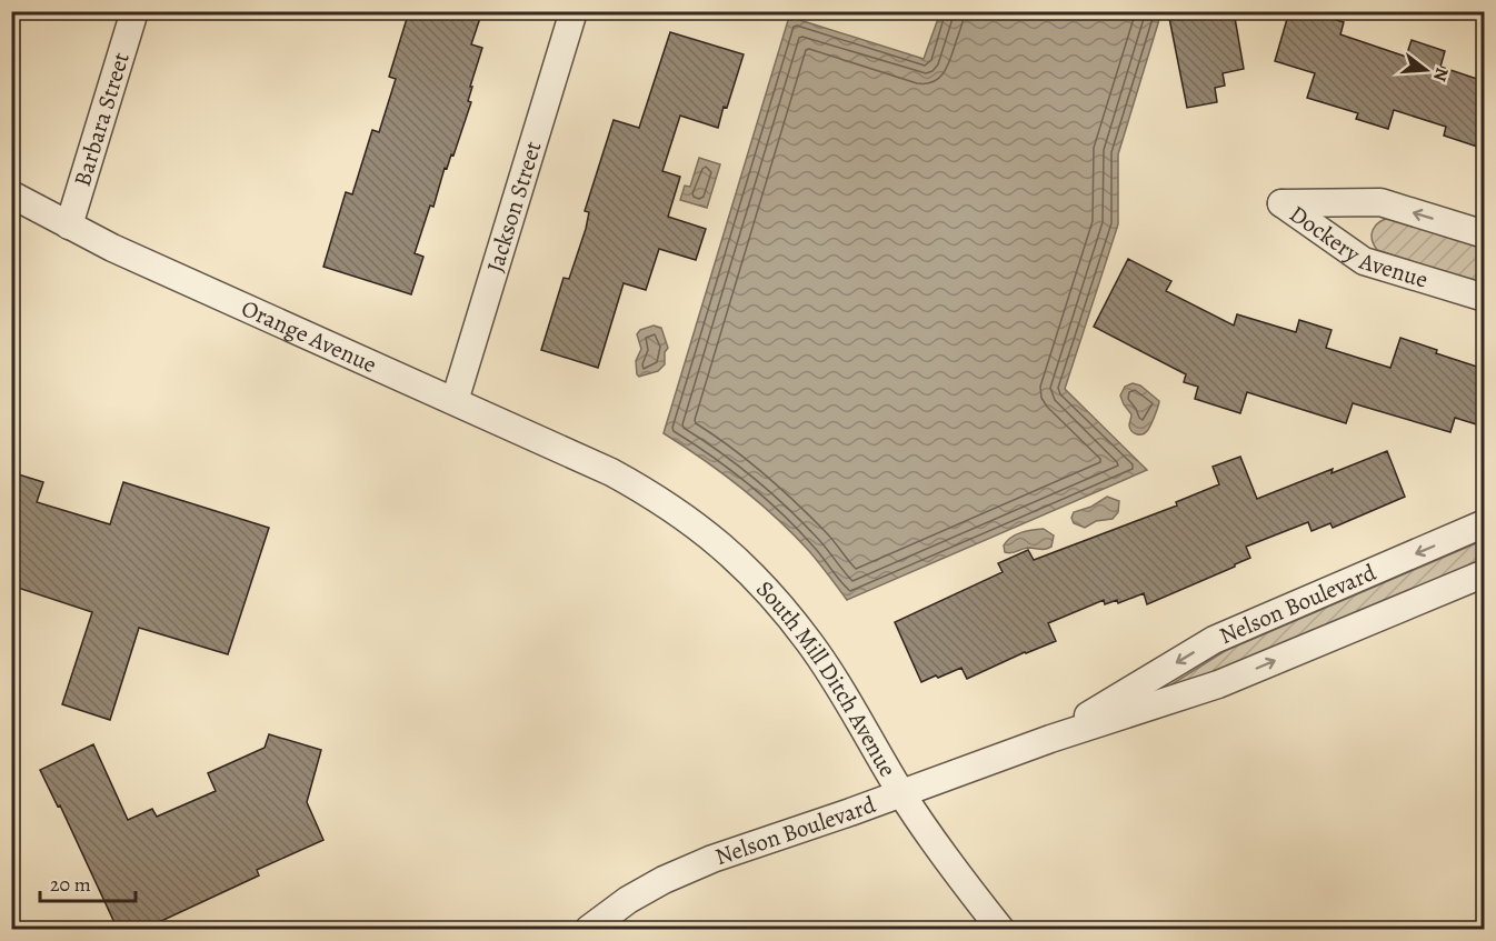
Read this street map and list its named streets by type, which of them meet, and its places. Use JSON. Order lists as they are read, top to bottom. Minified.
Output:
{"streets":{"street":["Barbara Street","Jackson Street","Dockery Avenue","Orange Avenue","Nelson Boulevard","South Mill Ditch Avenue"]},"crossings":[["Barbara Street","Orange Avenue"],["Jackson Street","Orange Avenue"],["Orange Avenue","South Mill Ditch Avenue"],["Nelson Boulevard","South Mill Ditch Avenue"]],"scale_bar":"20 m","north":"right"}
